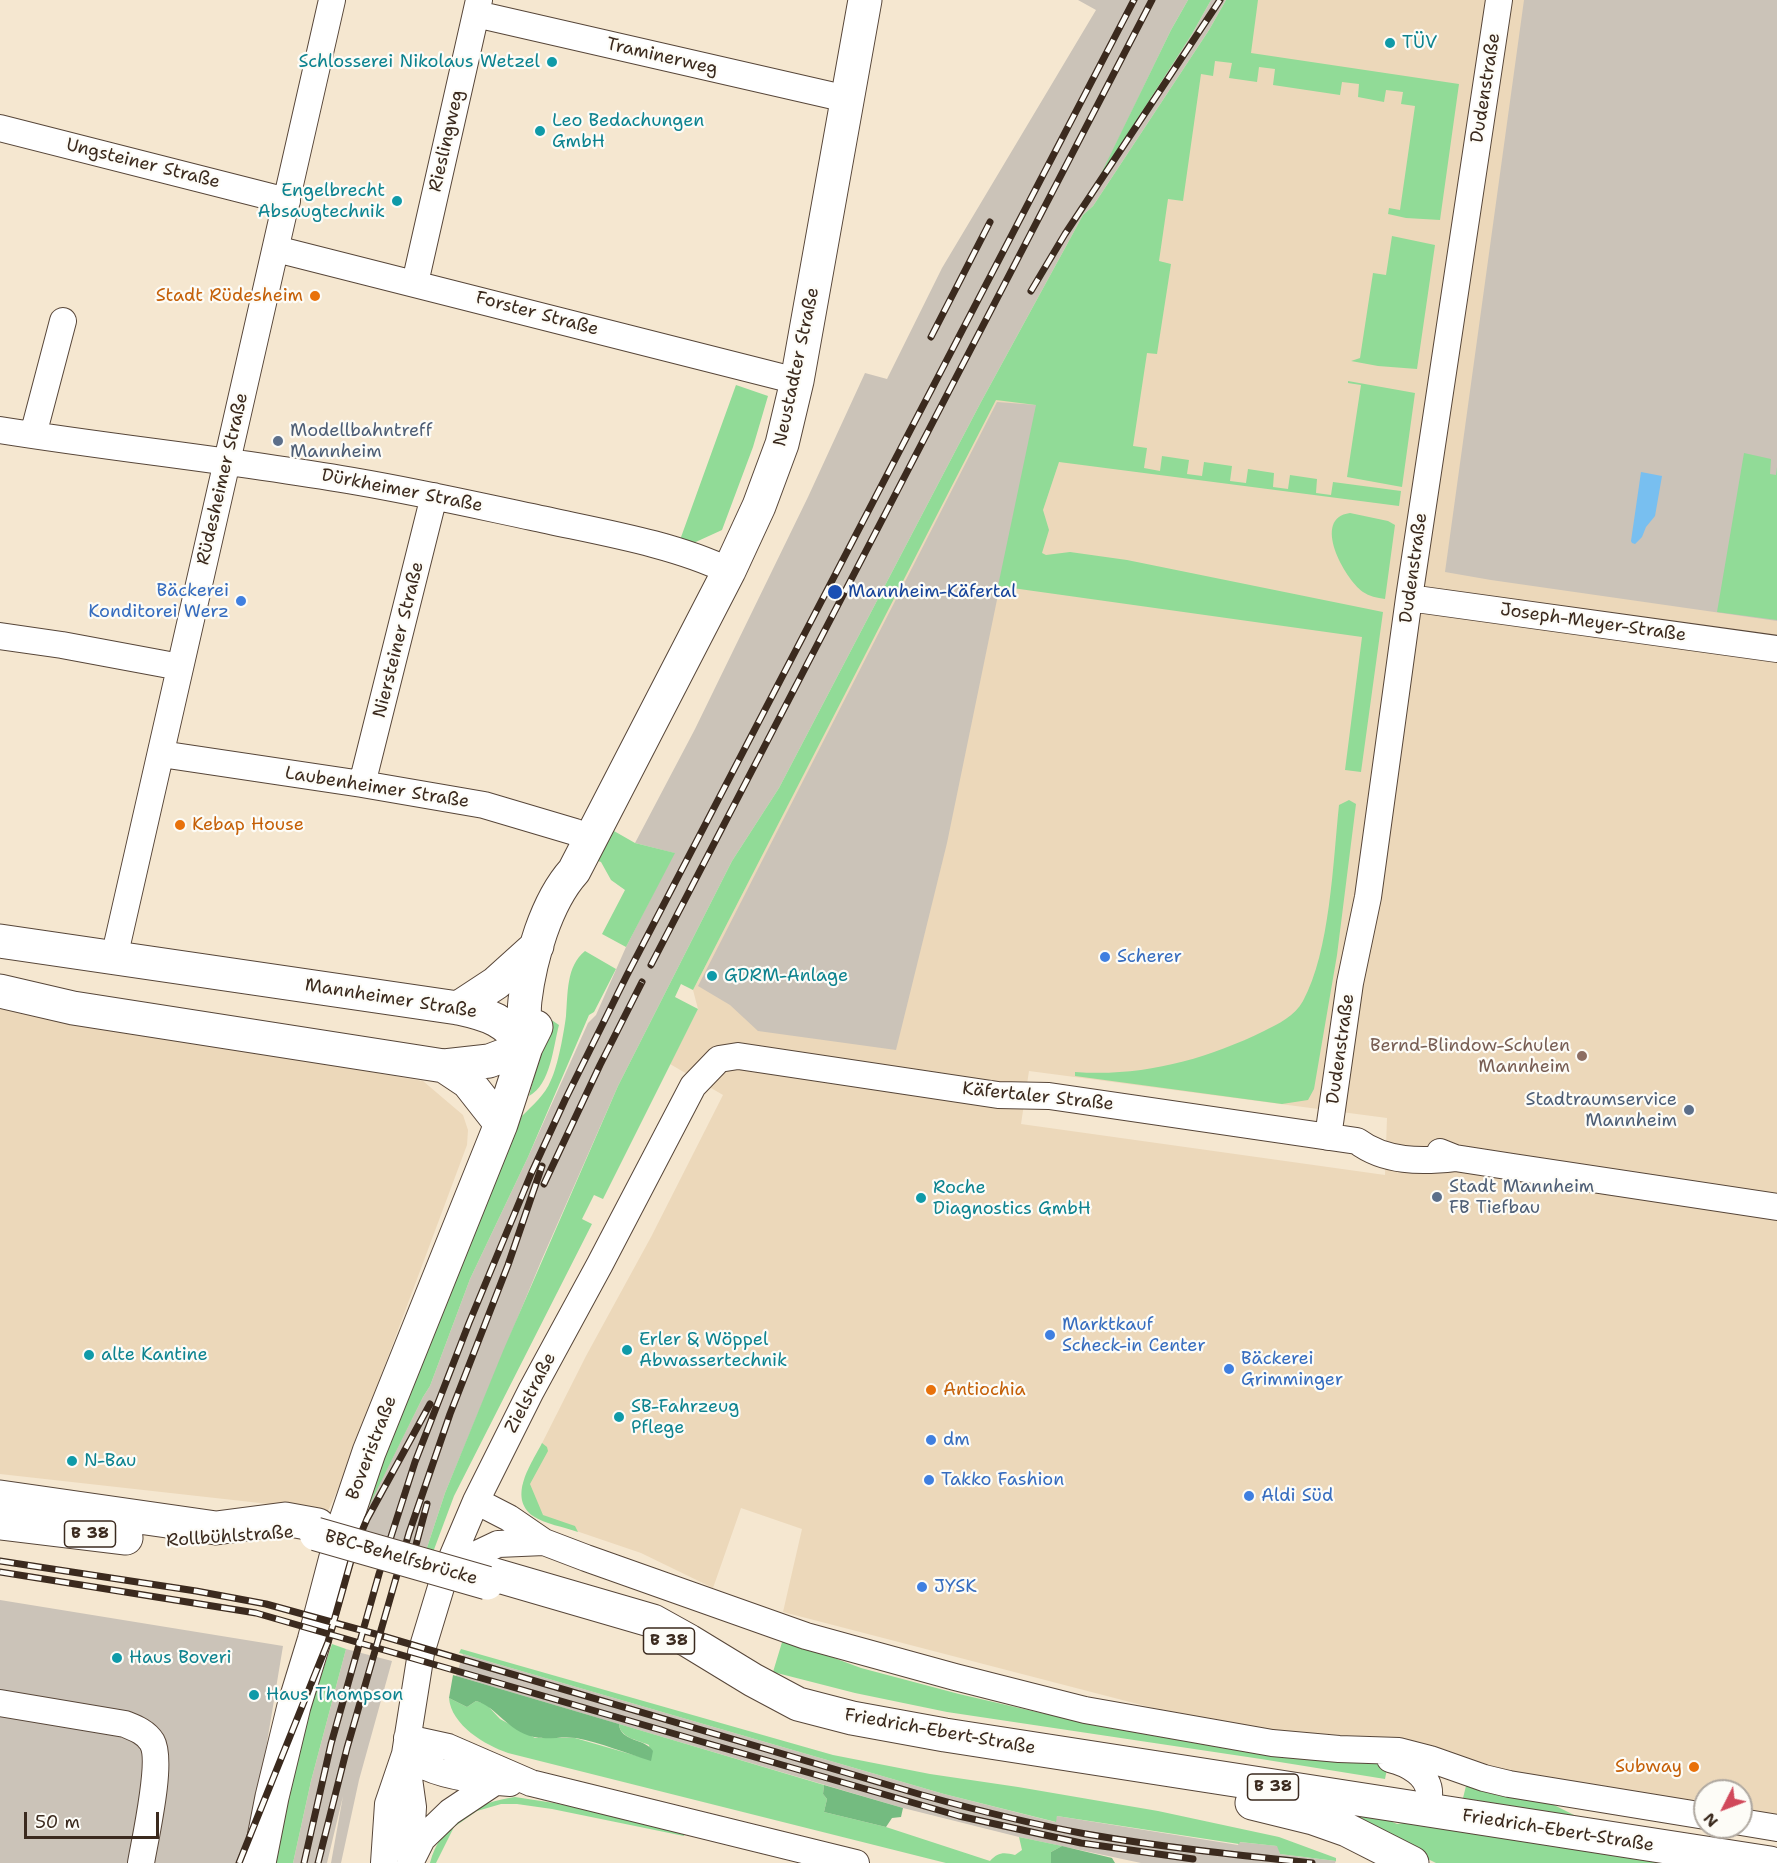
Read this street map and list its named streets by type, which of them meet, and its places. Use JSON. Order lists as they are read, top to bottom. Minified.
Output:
{"streets":{"main road":["Neustadter Straße","Mannheimer Straße","Boveristraße","B 38","Rollbühlstraße","BBC-Behelfsbrücke","Friedrich-Ebert-Straße"],"street":["Traminerweg","Dudenstraße","Rieslingweg","Ungsteiner Straße","Forster Straße","Rüdesheimer Straße","Dürkheimer Straße","Joseph-Meyer-Straße","Niersteiner Straße","Laubenheimer Straße","Käfertaler Straße","Zielstraße"]},"crossings":[["Traminerweg","Rieslingweg"],["Traminerweg","Neustadter Straße"],["Dudenstraße","Joseph-Meyer-Straße"],["Dudenstraße","Käfertaler Straße"],["Rieslingweg","Forster Straße"],["Ungsteiner Straße","Rüdesheimer Straße"],["Forster Straße","Neustadter Straße"],["Forster Straße","Rüdesheimer Straße"],["Neustadter Straße","Dürkheimer Straße"],["Neustadter Straße","Laubenheimer Straße"],["Neustadter Straße","Mannheimer Straße"],["Neustadter Straße","Boveristraße"],["Rüdesheimer Straße","Dürkheimer Straße"],["Rüdesheimer Straße","Laubenheimer Straße"],["Rüdesheimer Straße","Mannheimer Straße"],["Dürkheimer Straße","Niersteiner Straße"],["Niersteiner Straße","Laubenheimer Straße"],["Mannheimer Straße","Boveristraße"],["Käfertaler Straße","Zielstraße"],["Zielstraße","Friedrich-Ebert-Straße"],["Rollbühlstraße","BBC-Behelfsbrücke"],["BBC-Behelfsbrücke","Friedrich-Ebert-Straße"]],"places":["TÜV","Schlosserei Nikolaus Wetzel","Leo Bedachungen GmbH","Engelbrecht Absaugtechnik","Stadt Rüdesheim","Modellbahntreff Mannheim","Mannheim-Käfertal","Bäckerei Konditorei Werz","Kebap House","Scherer","GDRM-Anlage","Bernd-Blindow-Schulen Mannheim","Stadtraumservice Mannheim","Stadt Mannheim FB Tiefbau","Roche Diagnostics GmbH","Marktkauf Scheck-in Center","Erler & Wöppel Abwassertechnik","alte Kantine","Bäckerei Grimminger","Antiochia","SB-Fahrzeug Pflege","dm","N-Bau","Takko Fashion","Aldi Süd","JYSK","Haus Boveri","Haus Thompson","Subway"],"scale_bar":"50 m","north":"bottom left"}
